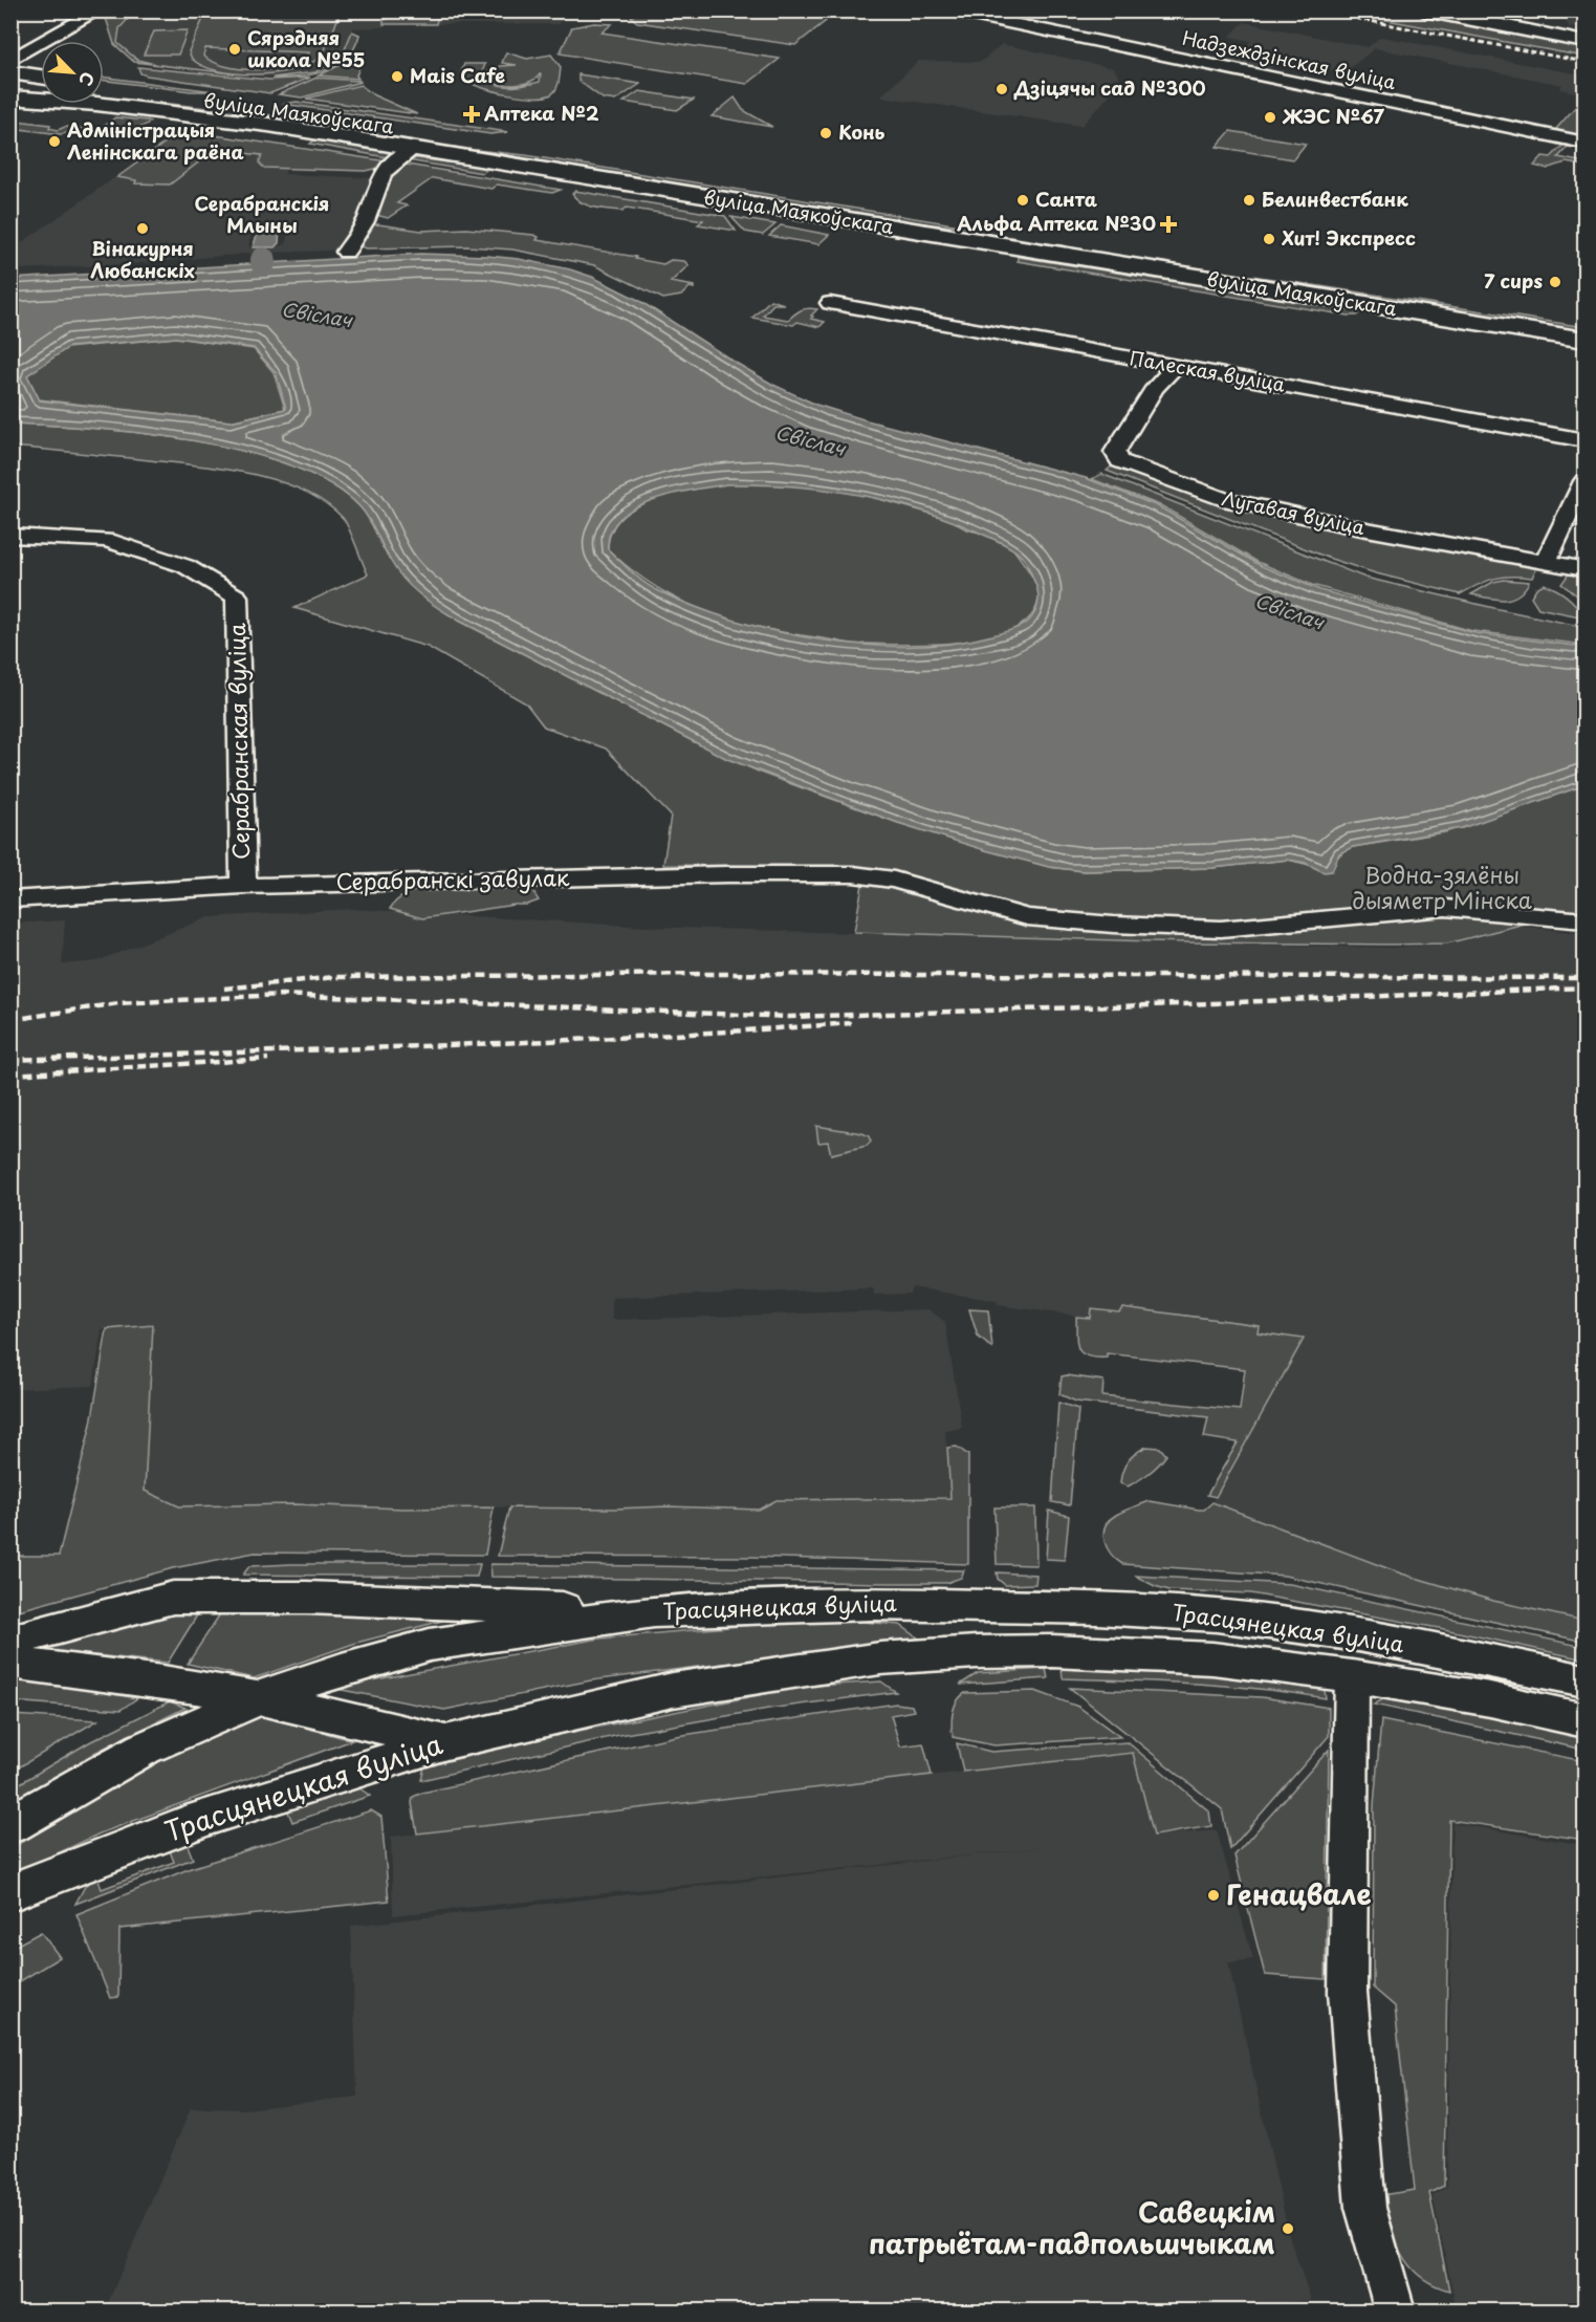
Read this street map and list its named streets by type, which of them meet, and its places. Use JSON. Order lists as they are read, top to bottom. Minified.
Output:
{"streets":{"main road":["вуліца Маякоўскага","Трасцянецкая вуліца"],"street":["Надзеждзінская вуліца","Палеская вуліца","Лугавая вуліца","Серабранская вуліца","Серабранскі завулак"]},"crossings":[["Палеская вуліца","Лугавая вуліца"],["Серабранская вуліца","Серабранскі завулак"]],"districts":["Серабранскія Млыны"],"water":["Свіслач"],"parks":["Водна-зялёны дыяметр Мінска"],"places":{"other":["Сярэдняя школа №55","Mais Cafe","Дзіцячы сад №300","ЖЭС №67","Конь","Адміністрацыя Ленінскага раёна","Санта","Белинвестбанк","Вінакурня Любанскіх","Хит! Экспресс","7 cups","Генацвале","Савецкім патрыётам-падпольшчыкам"],"health":["Аптека №2","Альфа Аптека №30"]},"north":"bottom right"}
